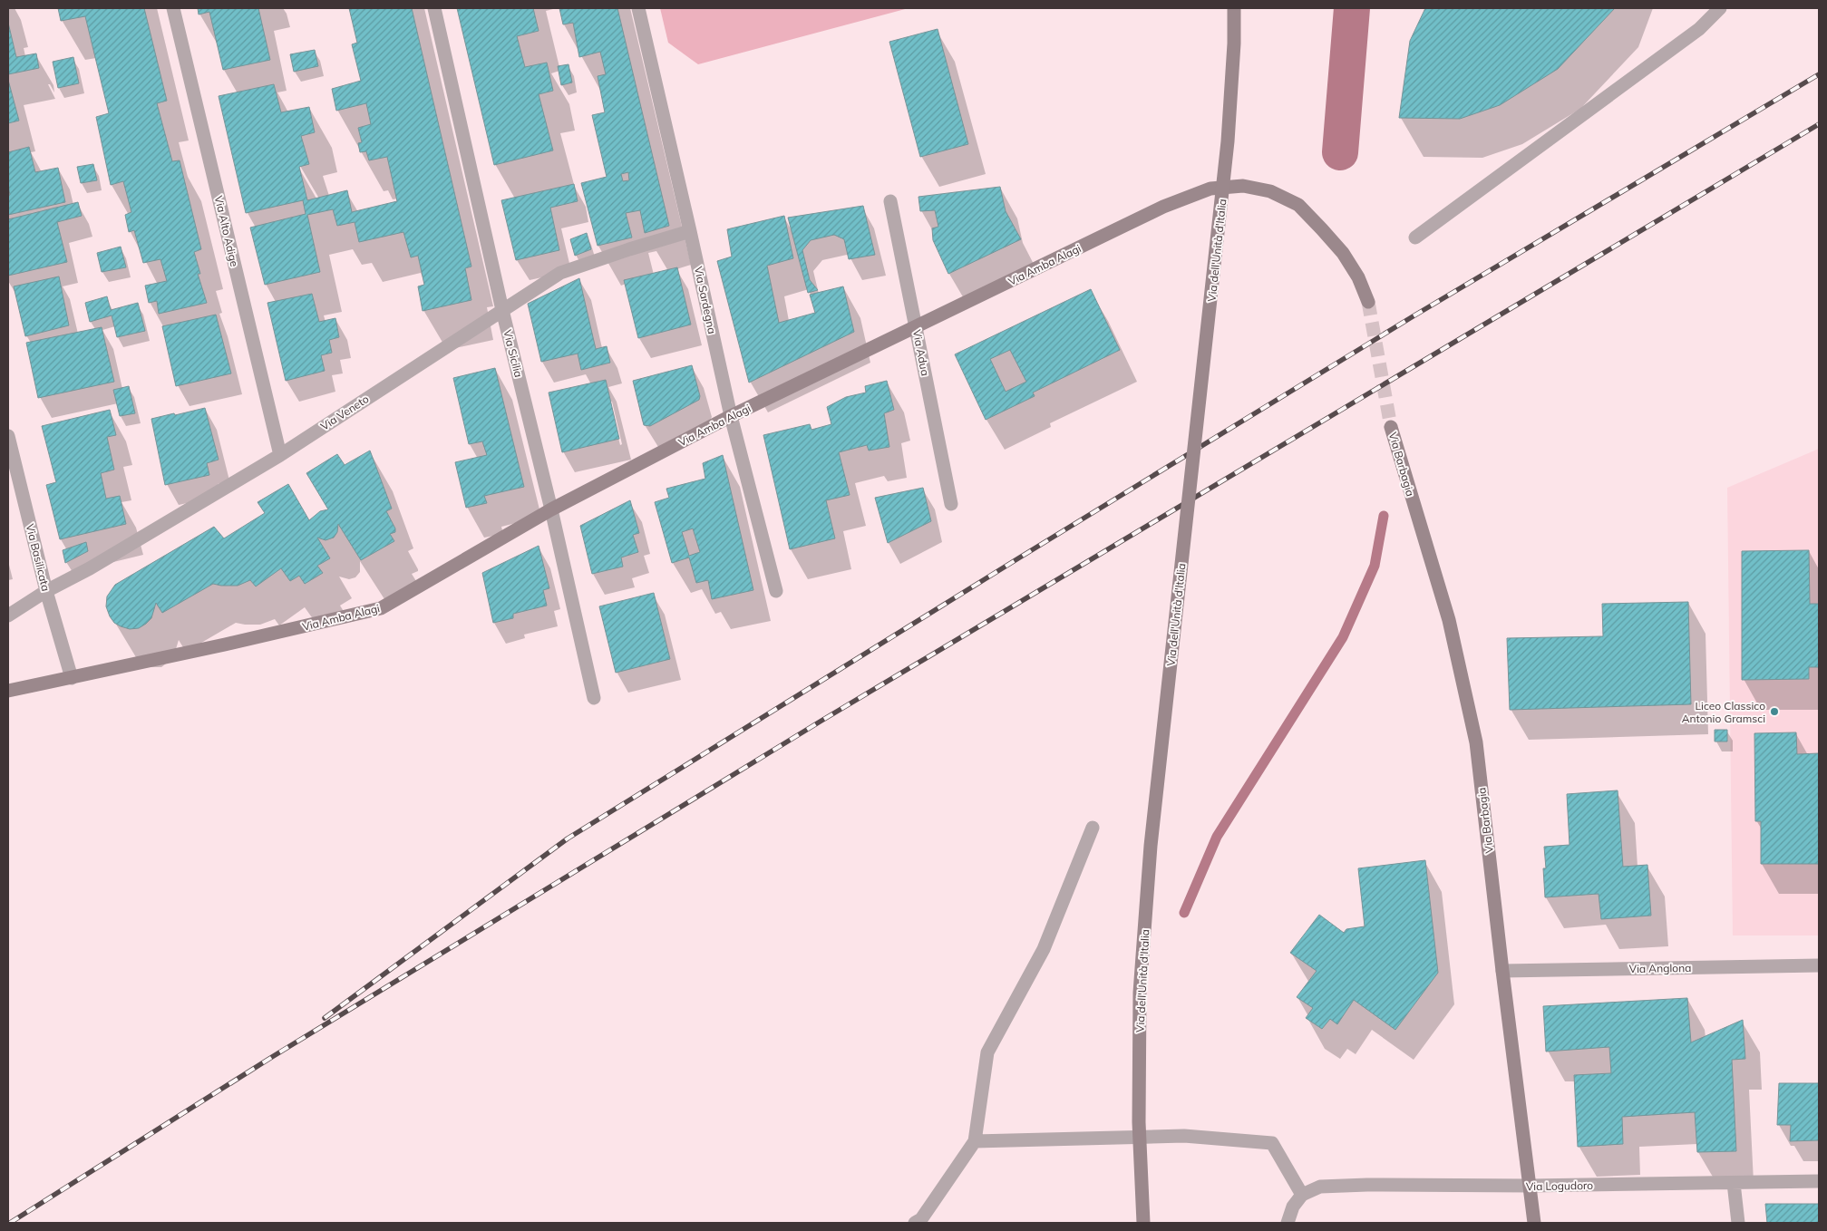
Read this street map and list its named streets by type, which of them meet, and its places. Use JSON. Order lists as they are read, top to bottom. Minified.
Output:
{"streets":{"street":["Via Alto Adige","Via dell'Unità d'Italia","Via Amba Alagi","Via Sardegna","Via Adua","Via Sicilia","Via Veneto","Via Barbagia","Via Basilicata","Via Anglona","Via Logudoro"]},"crossings":[["Via Alto Adige","Via Veneto"],["Via Amba Alagi","Via Sardegna"],["Via Amba Alagi","Via Adua"],["Via Amba Alagi","Via Sicilia"],["Via Amba Alagi","Via Basilicata"],["Via Sardegna","Via Veneto"],["Via Sicilia","Via Veneto"],["Via Veneto","Via Basilicata"],["Via Barbagia","Via Anglona"],["Via Barbagia","Via Logudoro"]],"places":["Liceo Classico Antonio Gramsci"]}
